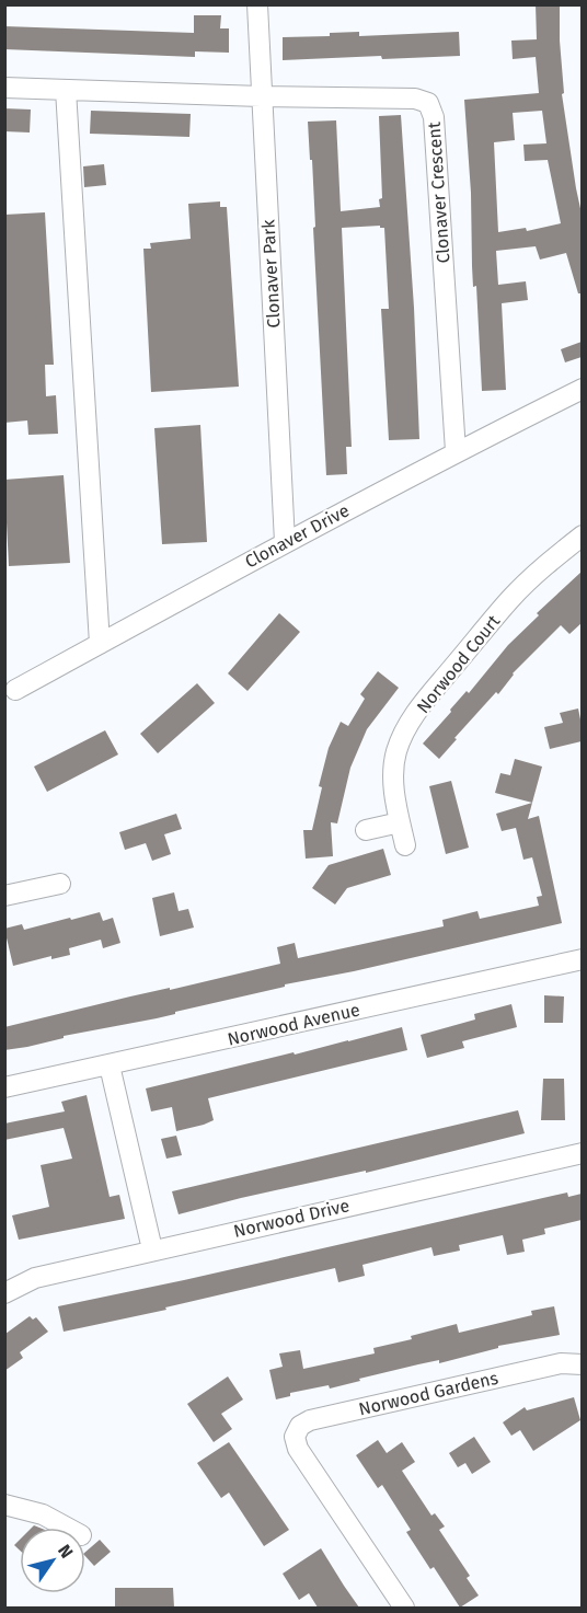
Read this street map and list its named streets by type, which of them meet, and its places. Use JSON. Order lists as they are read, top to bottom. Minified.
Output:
{"streets":{"street":["Clonaver Crescent","Clonaver Park","Clonaver Drive","Norwood Court","Norwood Avenue","Norwood Drive","Norwood Gardens"]},"crossings":[["Clonaver Crescent","Clonaver Park"],["Clonaver Crescent","Clonaver Drive"],["Clonaver Park","Clonaver Drive"]],"north":"top right"}
